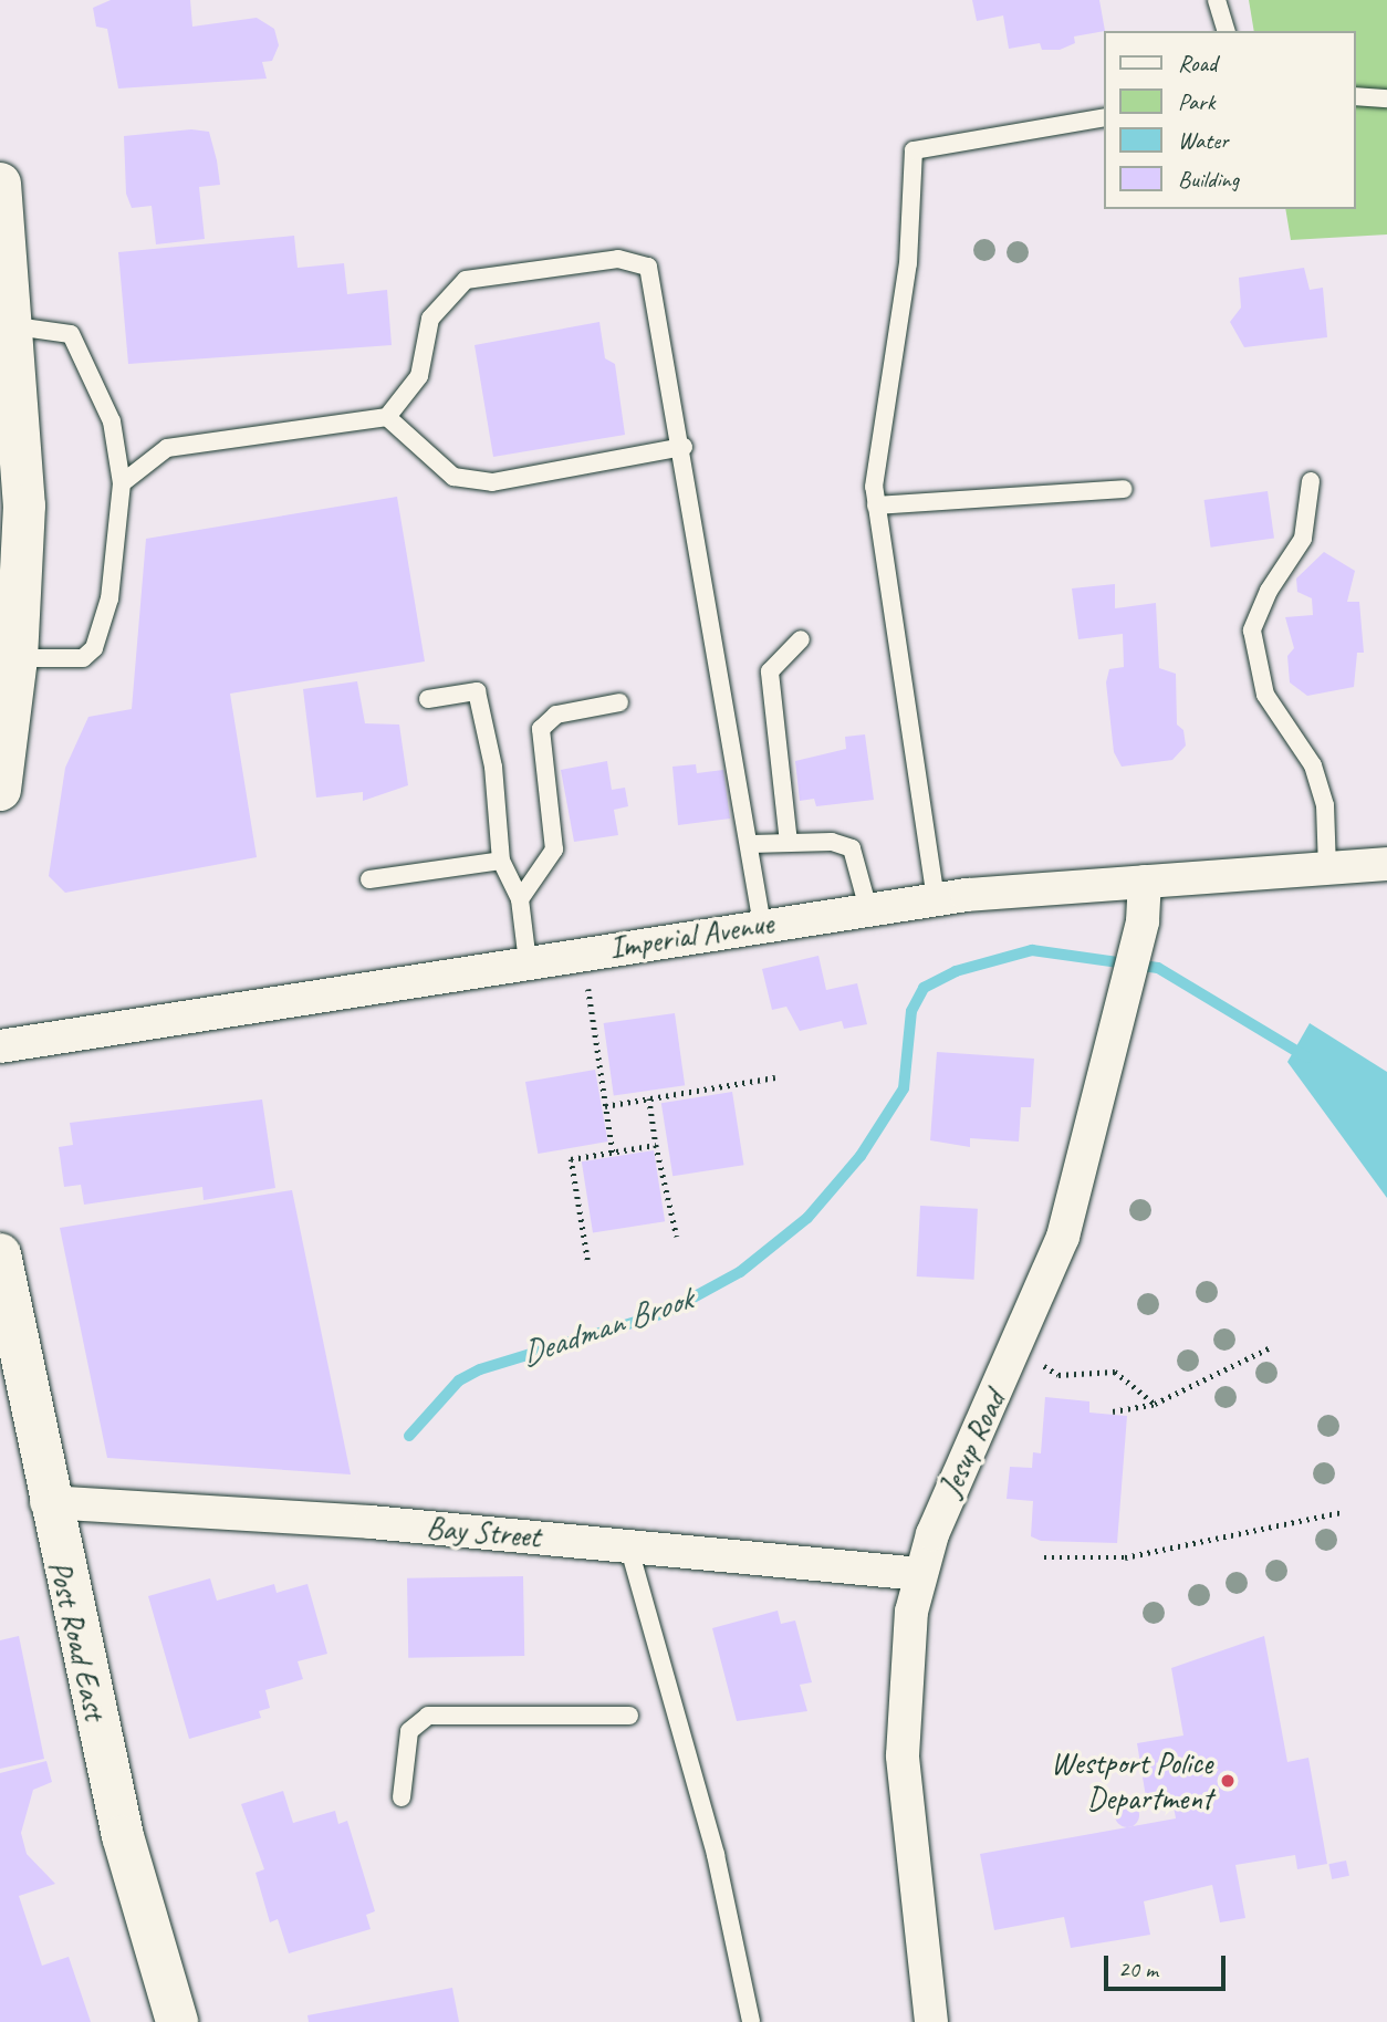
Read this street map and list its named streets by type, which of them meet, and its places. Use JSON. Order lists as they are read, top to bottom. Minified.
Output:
{"streets":{"main road":["Post Road East"],"street":["Imperial Avenue","Jesup Road","Bay Street"]},"crossings":[["Imperial Avenue","Jesup Road"],["Jesup Road","Bay Street"],["Bay Street","Post Road East"]],"water":["Deadman Brook"],"places":["Westport Police Department"],"legend":["Road","Park","Water","Building"],"scale_bar":"20 m"}
